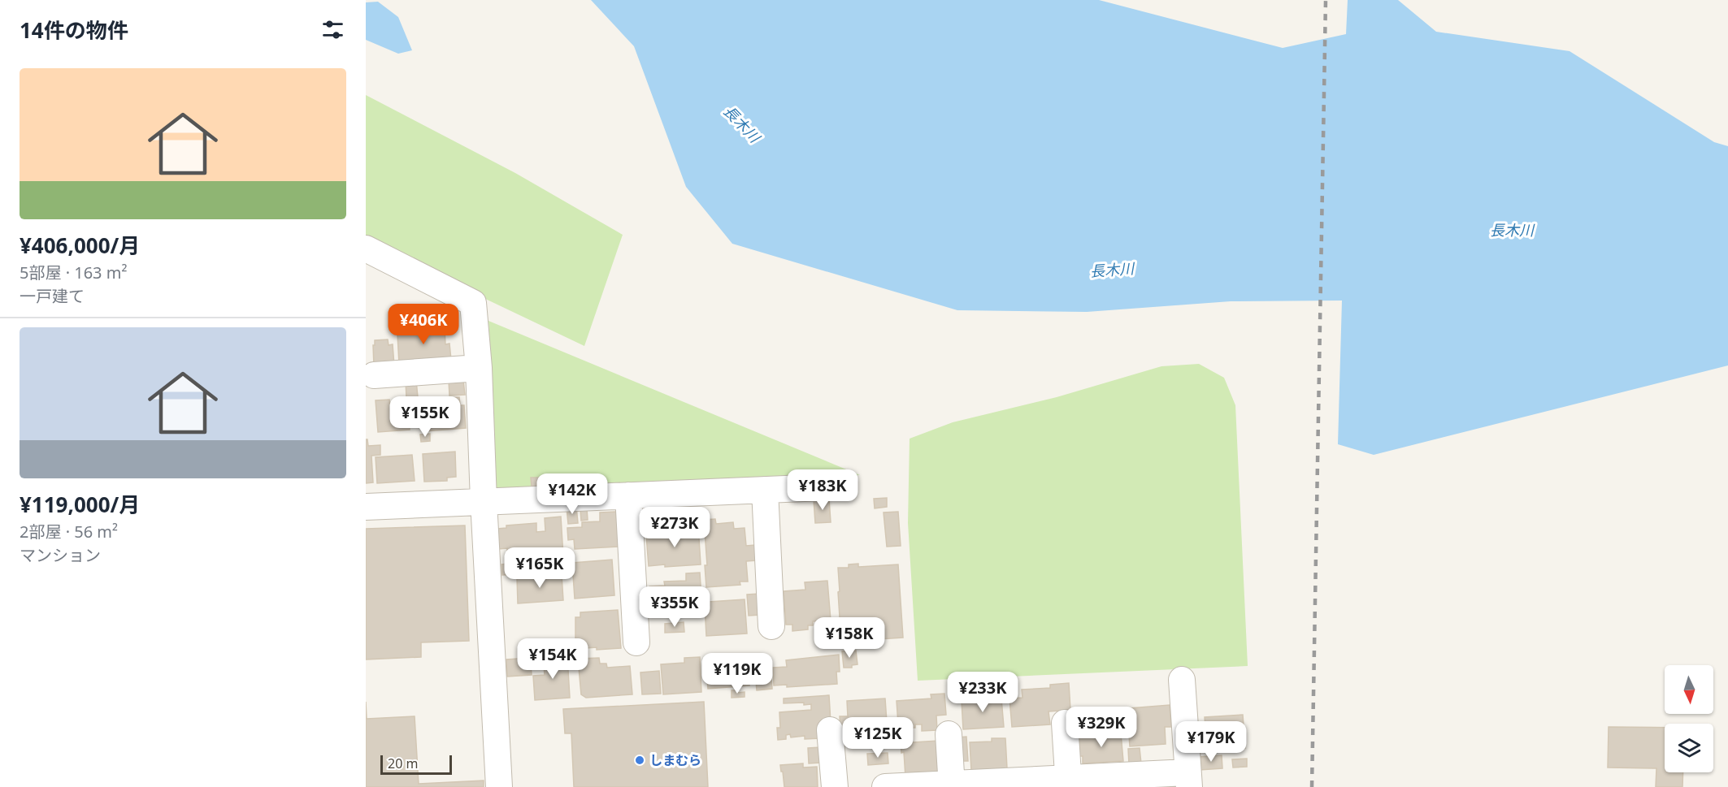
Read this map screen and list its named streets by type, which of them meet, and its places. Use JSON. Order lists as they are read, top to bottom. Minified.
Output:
{"water":["長木川"],"places":["しまむら"],"scale_bar":"20 m","north":"bottom","page":{"heading":"14件の物件","list":[{"name":"¥406,000/月","note":"5部屋 · 163 m² · 一戸建て"},{"name":"¥119,000/月","note":"2部屋 · 56 m² · マンション"}],"price":["¥406K","¥155K","¥183K","¥142K","¥273K","¥165K","¥355K","¥158K","¥154K","¥119K","¥233K","¥329K","¥125K","¥179K"],"scale":"20 m"}}
